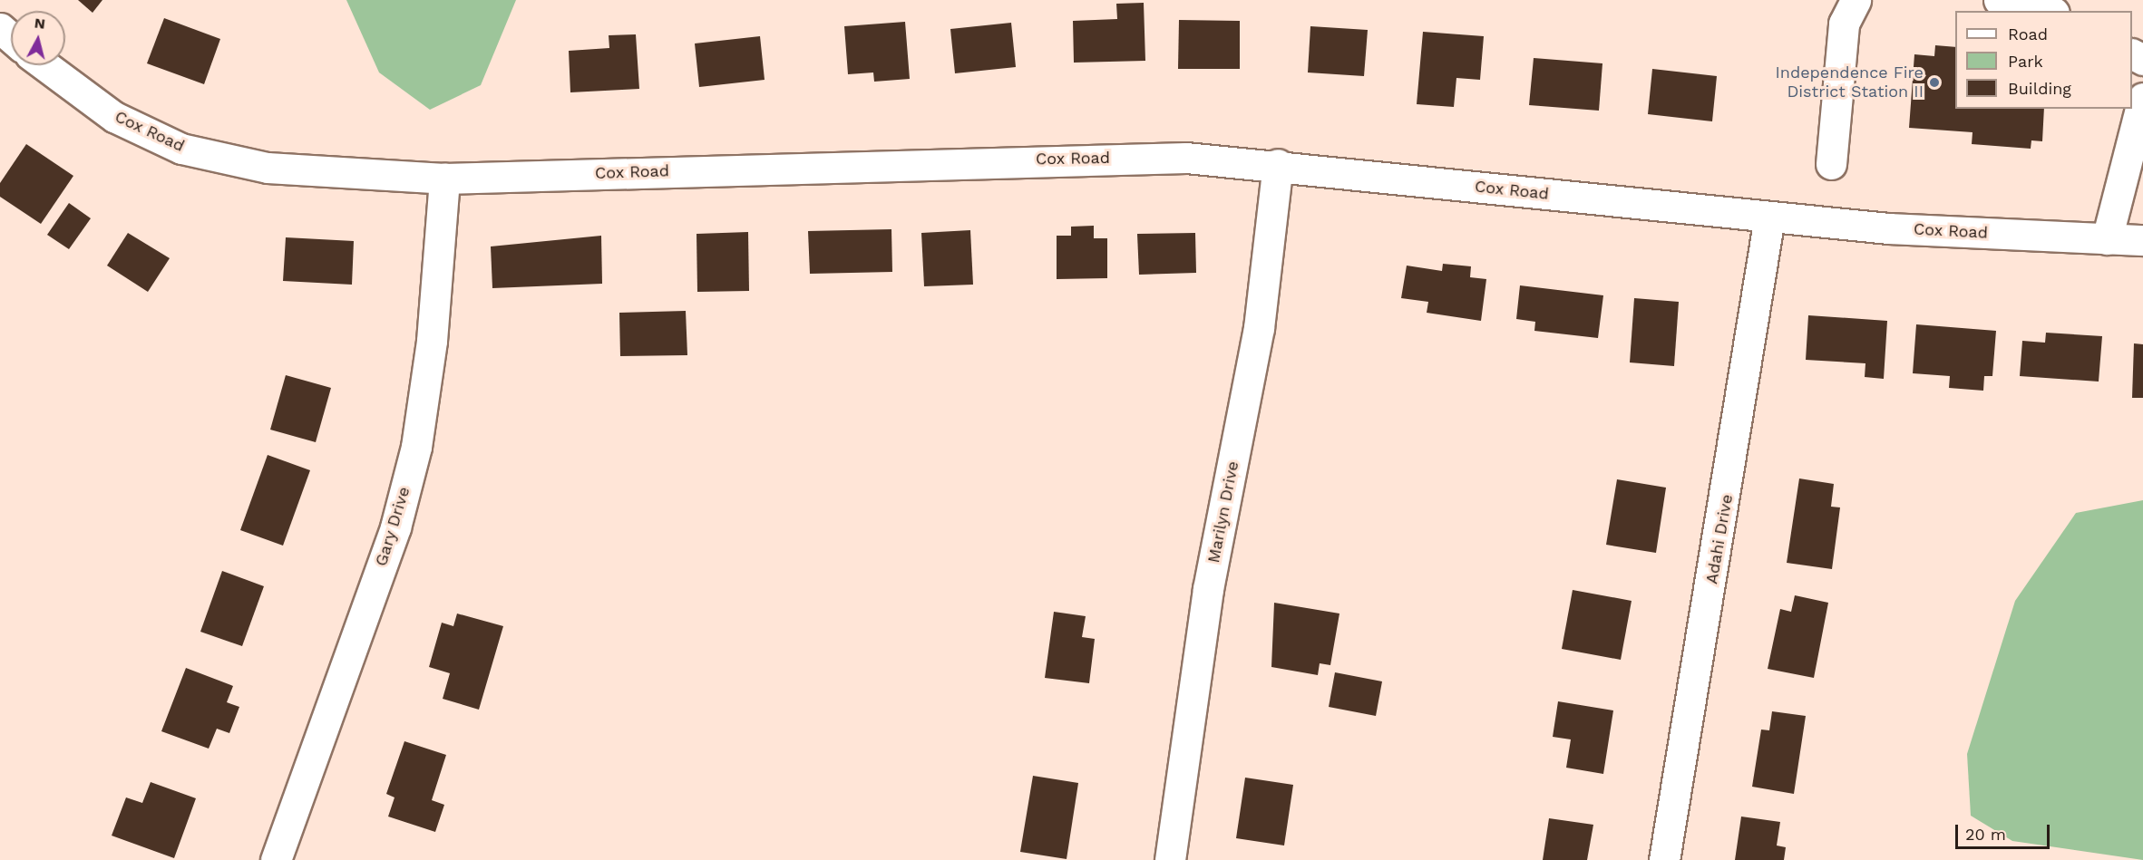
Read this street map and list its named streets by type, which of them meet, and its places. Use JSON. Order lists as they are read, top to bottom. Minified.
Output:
{"streets":{"street":["Cox Road","Marilyn Drive","Gary Drive","Adahi Drive"]},"crossings":[["Cox Road","Marilyn Drive"],["Cox Road","Gary Drive"],["Cox Road","Adahi Drive"]],"places":["Independence Fire District Station II"],"legend":["Road","Park","Building"],"scale_bar":"20 m","north":"top"}
